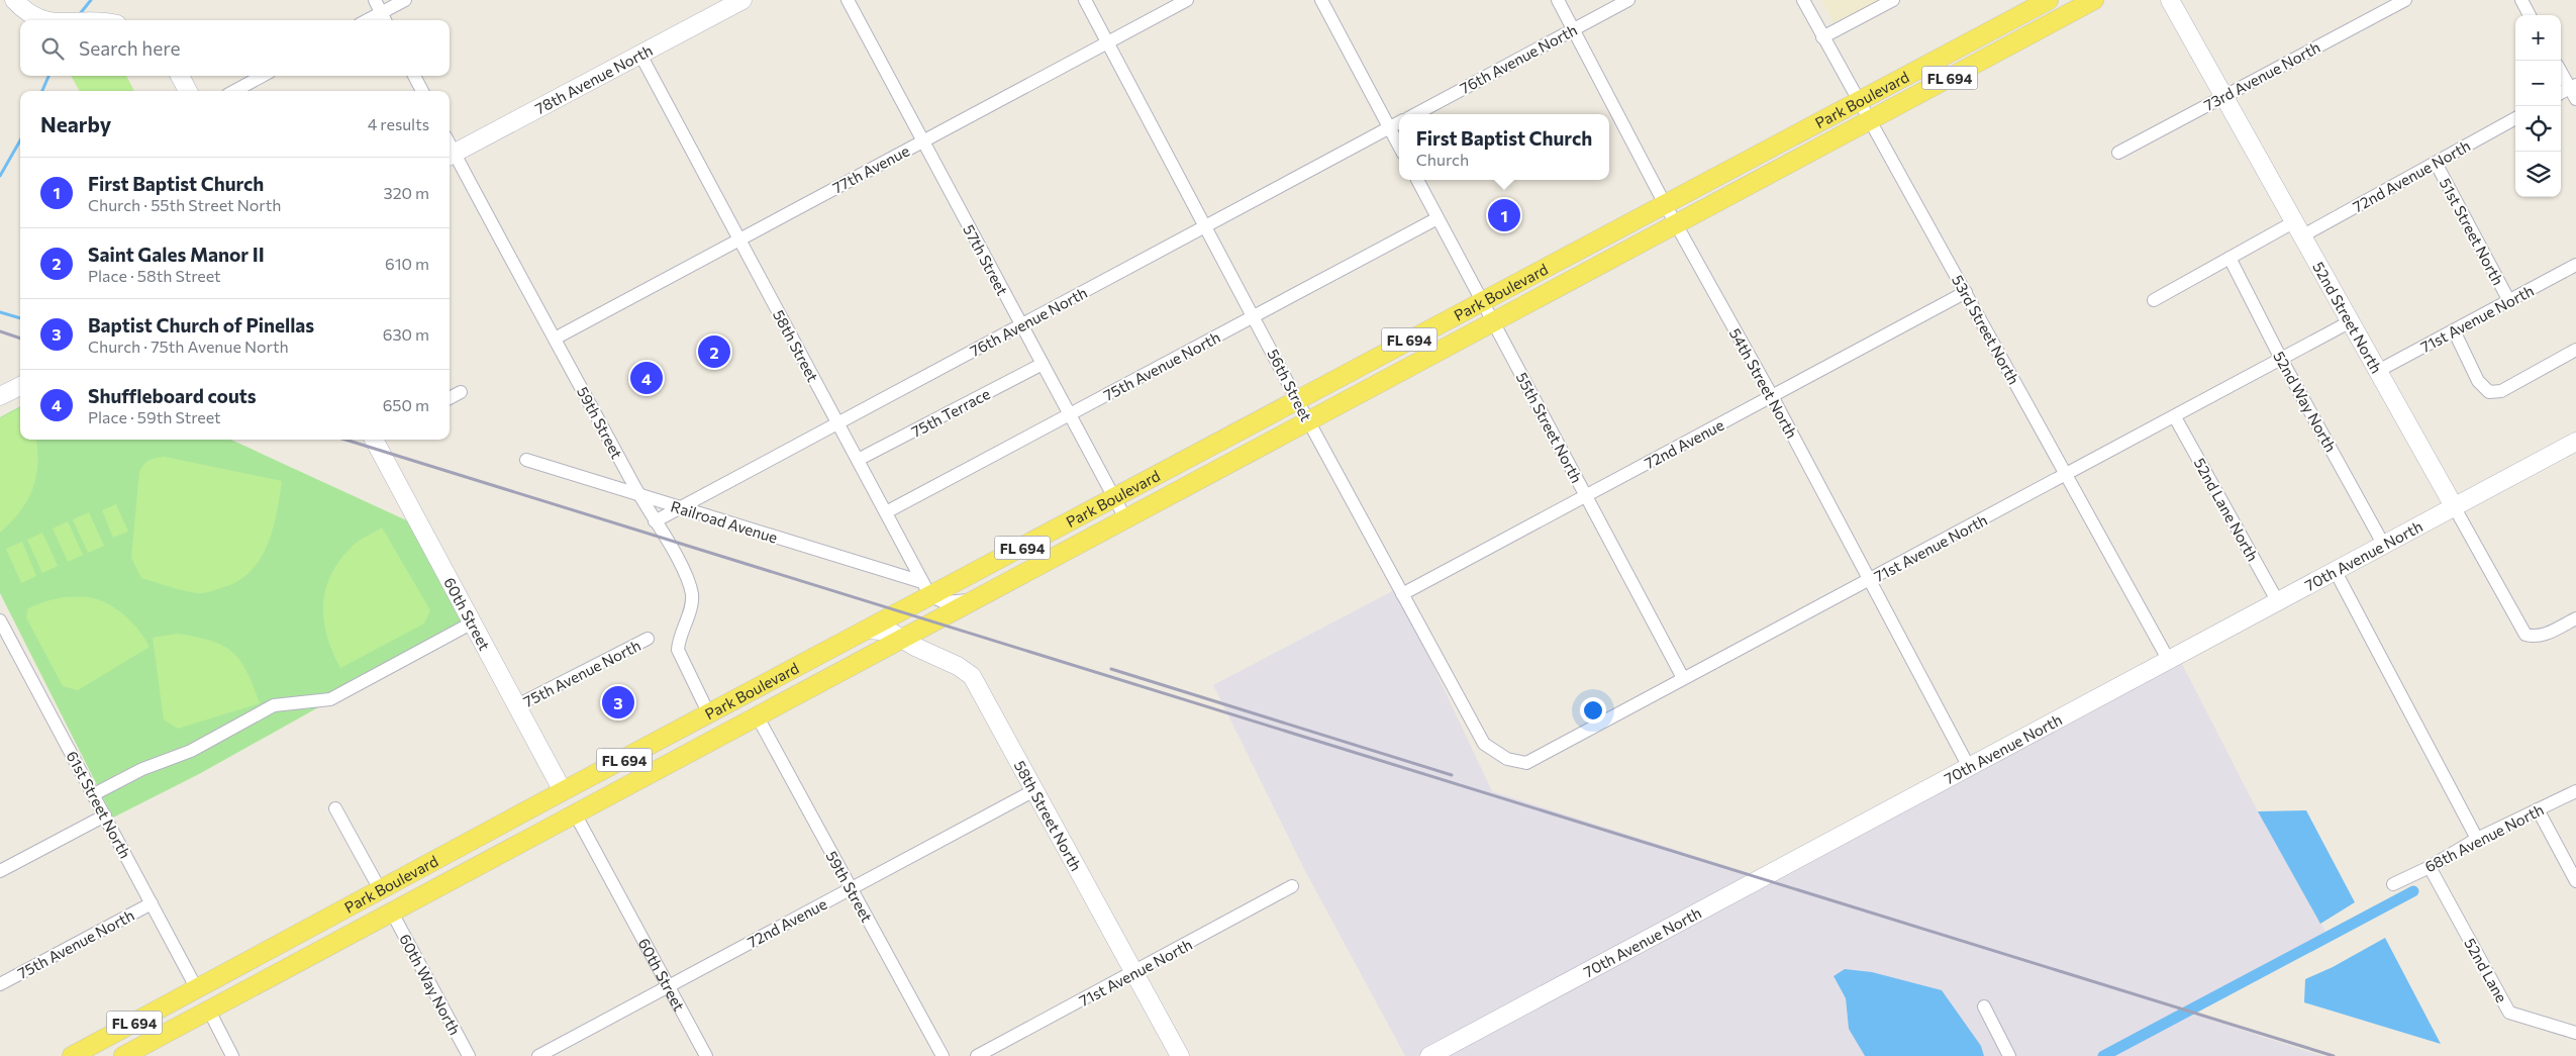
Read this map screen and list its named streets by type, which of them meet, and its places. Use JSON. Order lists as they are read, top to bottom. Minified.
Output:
{"streets":{"main road":["FL 694","Park Boulevard"],"street":["76th Avenue North","73rd Avenue North","78th Avenue North","77th Avenue","72nd Avenue North","51st Street North","57th Street","52nd Street North","71st Avenue North","53rd Street North","58th Street","75th Avenue North","54th Street North","56th Street","52nd Way North","75th Terrace","59th Street","55th Street North","72nd Avenue","52nd Lane North","Railroad Avenue","70th Avenue North","60th Street","61st Street North","58th Street North","68th Avenue North","52nd Lane","60th Way North"]},"crossings":[["76th Avenue North","57th Street"],["76th Avenue North","58th Street"],["76th Avenue North","54th Street North"],["76th Avenue North","56th Street"],["76th Avenue North","59th Street"],["76th Avenue North","Railroad Avenue"],["73rd Avenue North","52nd Street North"],["78th Avenue North","58th Street"],["78th Avenue North","59th Street"],["Park Boulevard","57th Street"],["Park Boulevard","53rd Street North"],["Park Boulevard","58th Street"],["Park Boulevard","54th Street North"],["Park Boulevard","56th Street"],["Park Boulevard","59th Street"],["Park Boulevard","55th Street North"],["Park Boulevard","Railroad Avenue"],["Park Boulevard","60th Street"],["Park Boulevard","61st Street North"],["Park Boulevard","58th Street North"],["Park Boulevard","60th Way North"],["77th Avenue","57th Street"],["77th Avenue","58th Street"],["77th Avenue","56th Street"],["77th Avenue","59th Street"],["72nd Avenue North","51st Street North"],["72nd Avenue North","52nd Street North"],["72nd Avenue North","52nd Way North"],["51st Street North","71st Avenue North"],["57th Street","75th Avenue North"],["57th Street","75th Terrace"],["52nd Street North","71st Avenue North"],["52nd Street North","70th Avenue North"],["71st Avenue North","53rd Street North"],["71st Avenue North","54th Street North"],["71st Avenue North","56th Street"],["71st Avenue North","52nd Way North"],["71st Avenue North","55th Street North"],["71st Avenue North","52nd Lane North"],["71st Avenue North","58th Street North"],["53rd Street North","72nd Avenue"],["53rd Street North","70th Avenue North"],["58th Street","75th Avenue North"],["58th Street","75th Terrace"],["58th Street","Railroad Avenue"],["75th Avenue North","56th Street"],["75th Avenue North","55th Street North"],["75th Avenue North","60th Street"],["75th Avenue North","61st Street North"],["54th Street North","72nd Avenue"],["54th Street North","70th Avenue North"],["56th Street","72nd Avenue"],["52nd Way North","70th Avenue North"],["59th Street","72nd Avenue"],["59th Street","Railroad Avenue"],["55th Street North","72nd Avenue"],["72nd Avenue","60th Street"],["72nd Avenue","58th Street North"],["52nd Lane North","70th Avenue North"],["68th Avenue North","52nd Lane"]],"page":{"map_buttons":["+","−"],"search":"Search here","heading":["Nearby","4 results"],"popup":["First Baptist Church","Church"],"list":[{"mark":"1","name":"First Baptist Church","note":"Church · 55th Street North","value":"320 m"},{"mark":"2","name":"Saint Gales Manor II","note":"Place · 58th Street","value":"610 m"},{"mark":"3","name":"Baptist Church of Pinellas","note":"Church · 75th Avenue North","value":"630 m"},{"mark":"4","name":"Shuffleboard couts","note":"Place · 59th Street","value":"650 m"}],"pins":["1","2","4","3"]}}
